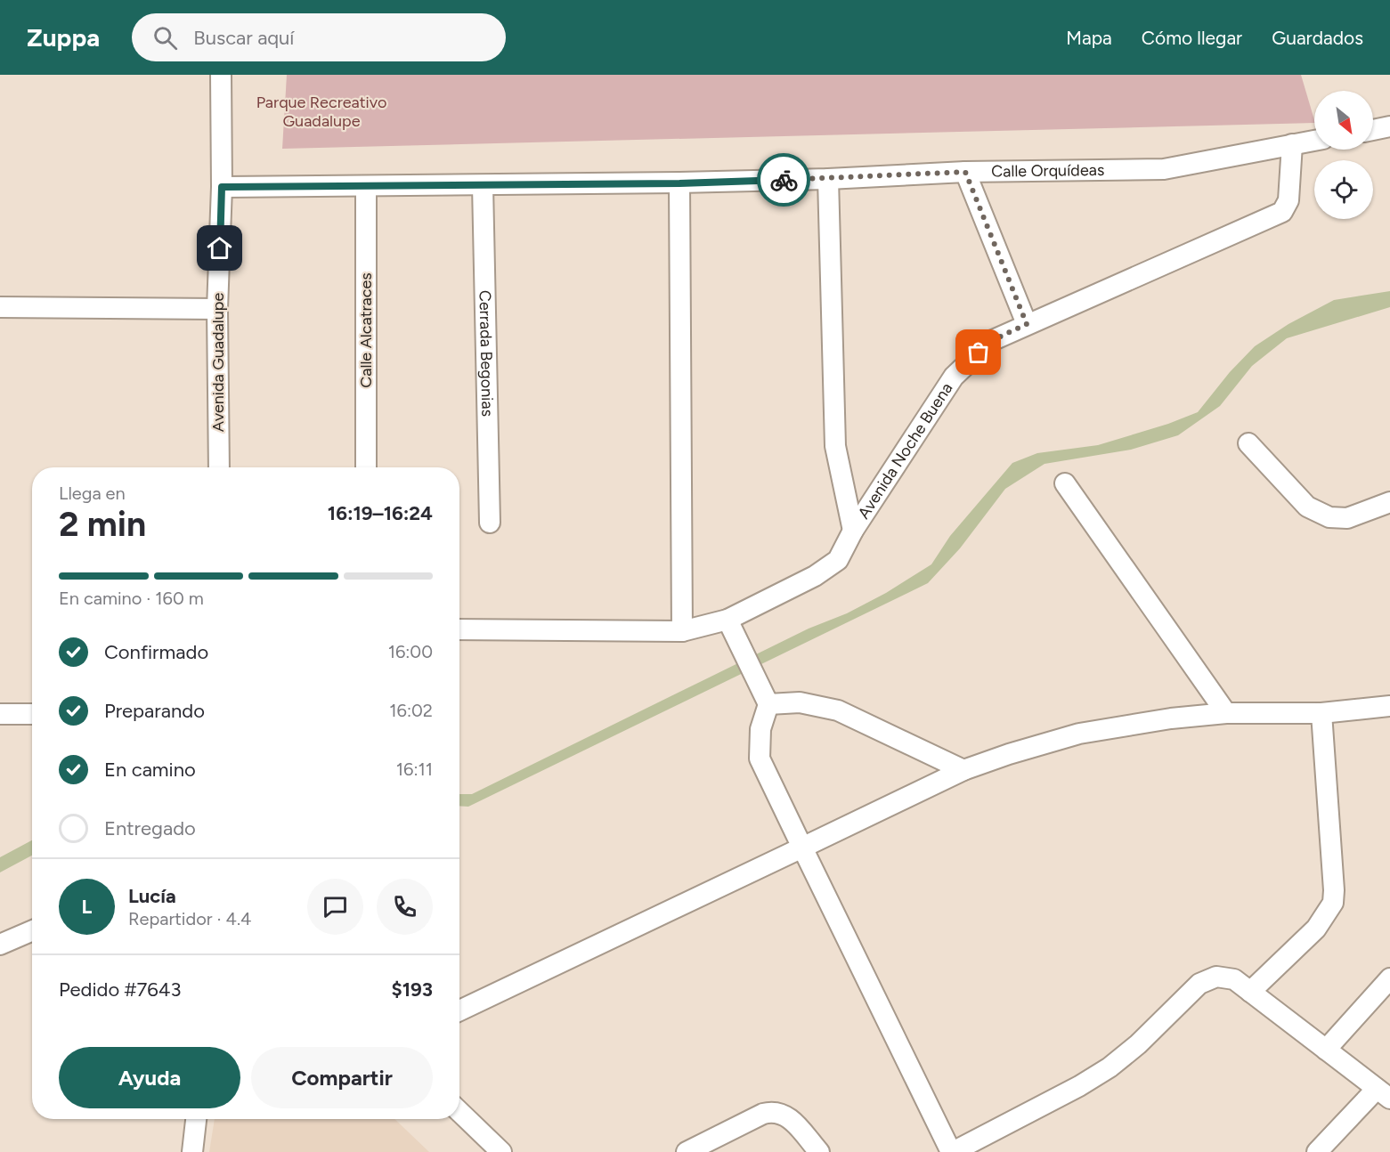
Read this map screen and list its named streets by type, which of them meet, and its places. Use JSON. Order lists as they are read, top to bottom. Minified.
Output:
{"streets":{"street":["Calle Orquídeas","Calle Alcatraces","Cerrada Begonias","Avenida Guadalupe","Avenida Noche Buena"]},"crossings":[["Calle Orquídeas","Calle Alcatraces"],["Calle Orquídeas","Cerrada Begonias"],["Calle Orquídeas","Avenida Guadalupe"],["Calle Orquídeas","Avenida Noche Buena"]],"parks":["Parque Recreativo Guadalupe"],"north":"bottom right","page":{"header":"Zuppa","search":"Buscar aquí","nav":["Mapa","Cómo llegar","Guardados"],"heading":["2 min","Llega en","16:19–16:24"],"panel":["Lucía","Repartidor · 4.4","Pedido #7643","$193"],"bar":"En camino · 160 m","list":[["Confirmado","16:00"],["Preparando","16:02"],["En camino","16:11"],"Entregado"],"round":"L","buttons":["Ayuda","Compartir"]}}
